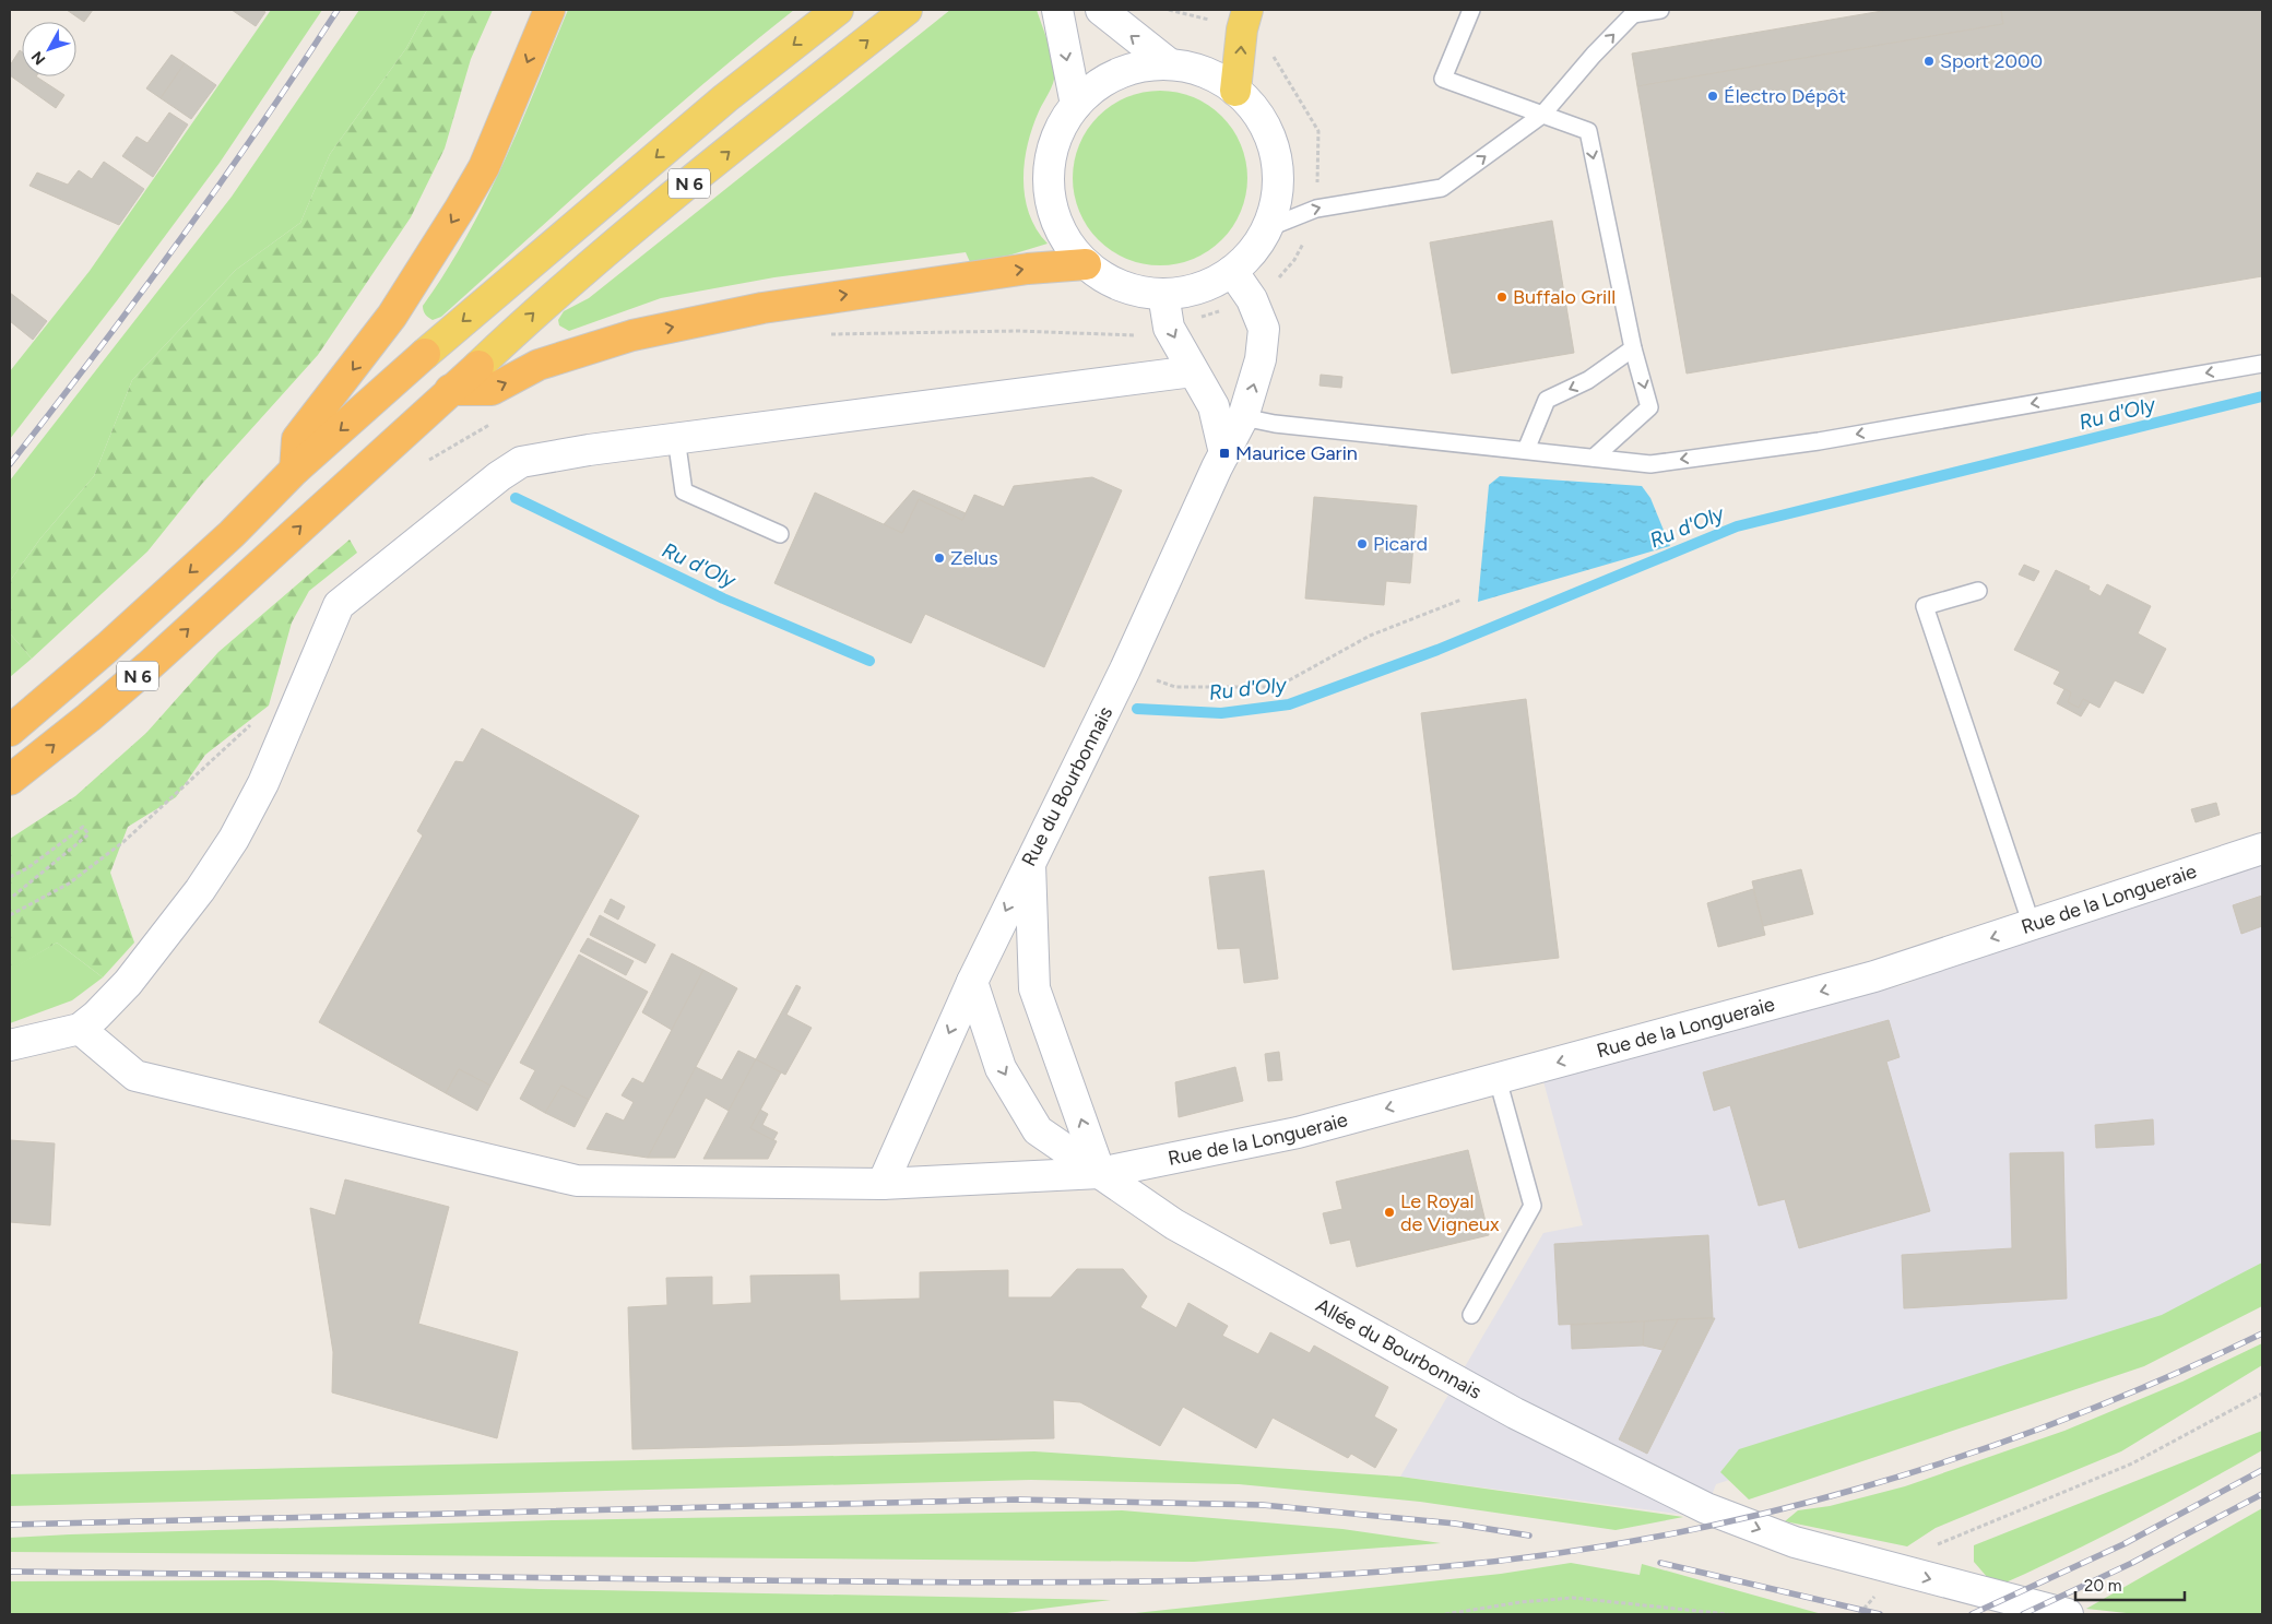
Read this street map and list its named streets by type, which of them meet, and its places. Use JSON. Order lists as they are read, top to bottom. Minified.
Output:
{"streets":{"highway":["N 6"],"street":["Rue du Bourbonnais","Rue de la Longueraie","Allée du Bourbonnais"]},"crossings":[["Rue du Bourbonnais","Rue de la Longueraie"],["Rue de la Longueraie","Allée du Bourbonnais"]],"one_way":["Rue de la Longueraie","Allée du Bourbonnais"],"water":["Ru d'Oly"],"places":{"other":["Sport 2000","Électro Dépôt","Buffalo Grill","Picard","Zelus","Le Royal de Vigneux"],"transit":["Maurice Garin"]},"scale_bar":"20 m","north":"bottom left"}
